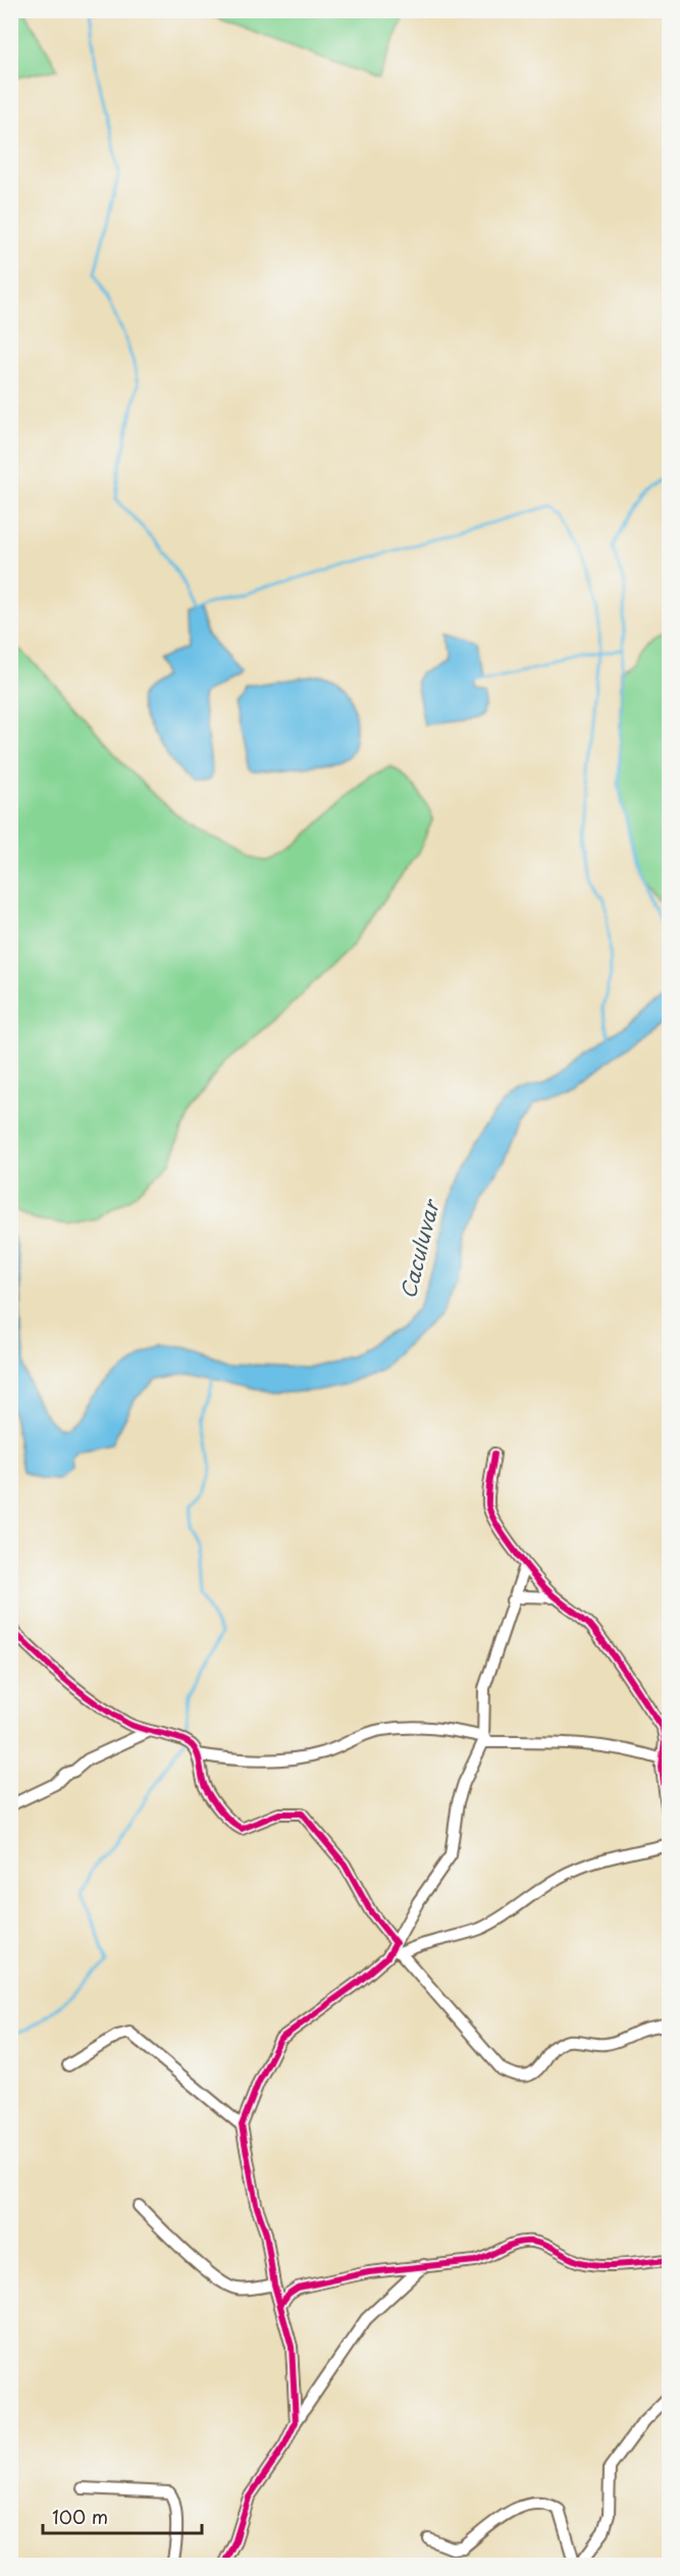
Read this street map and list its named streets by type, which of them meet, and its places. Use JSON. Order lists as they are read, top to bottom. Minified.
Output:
{"water":["Caculuvar"],"scale_bar":"100 m"}
